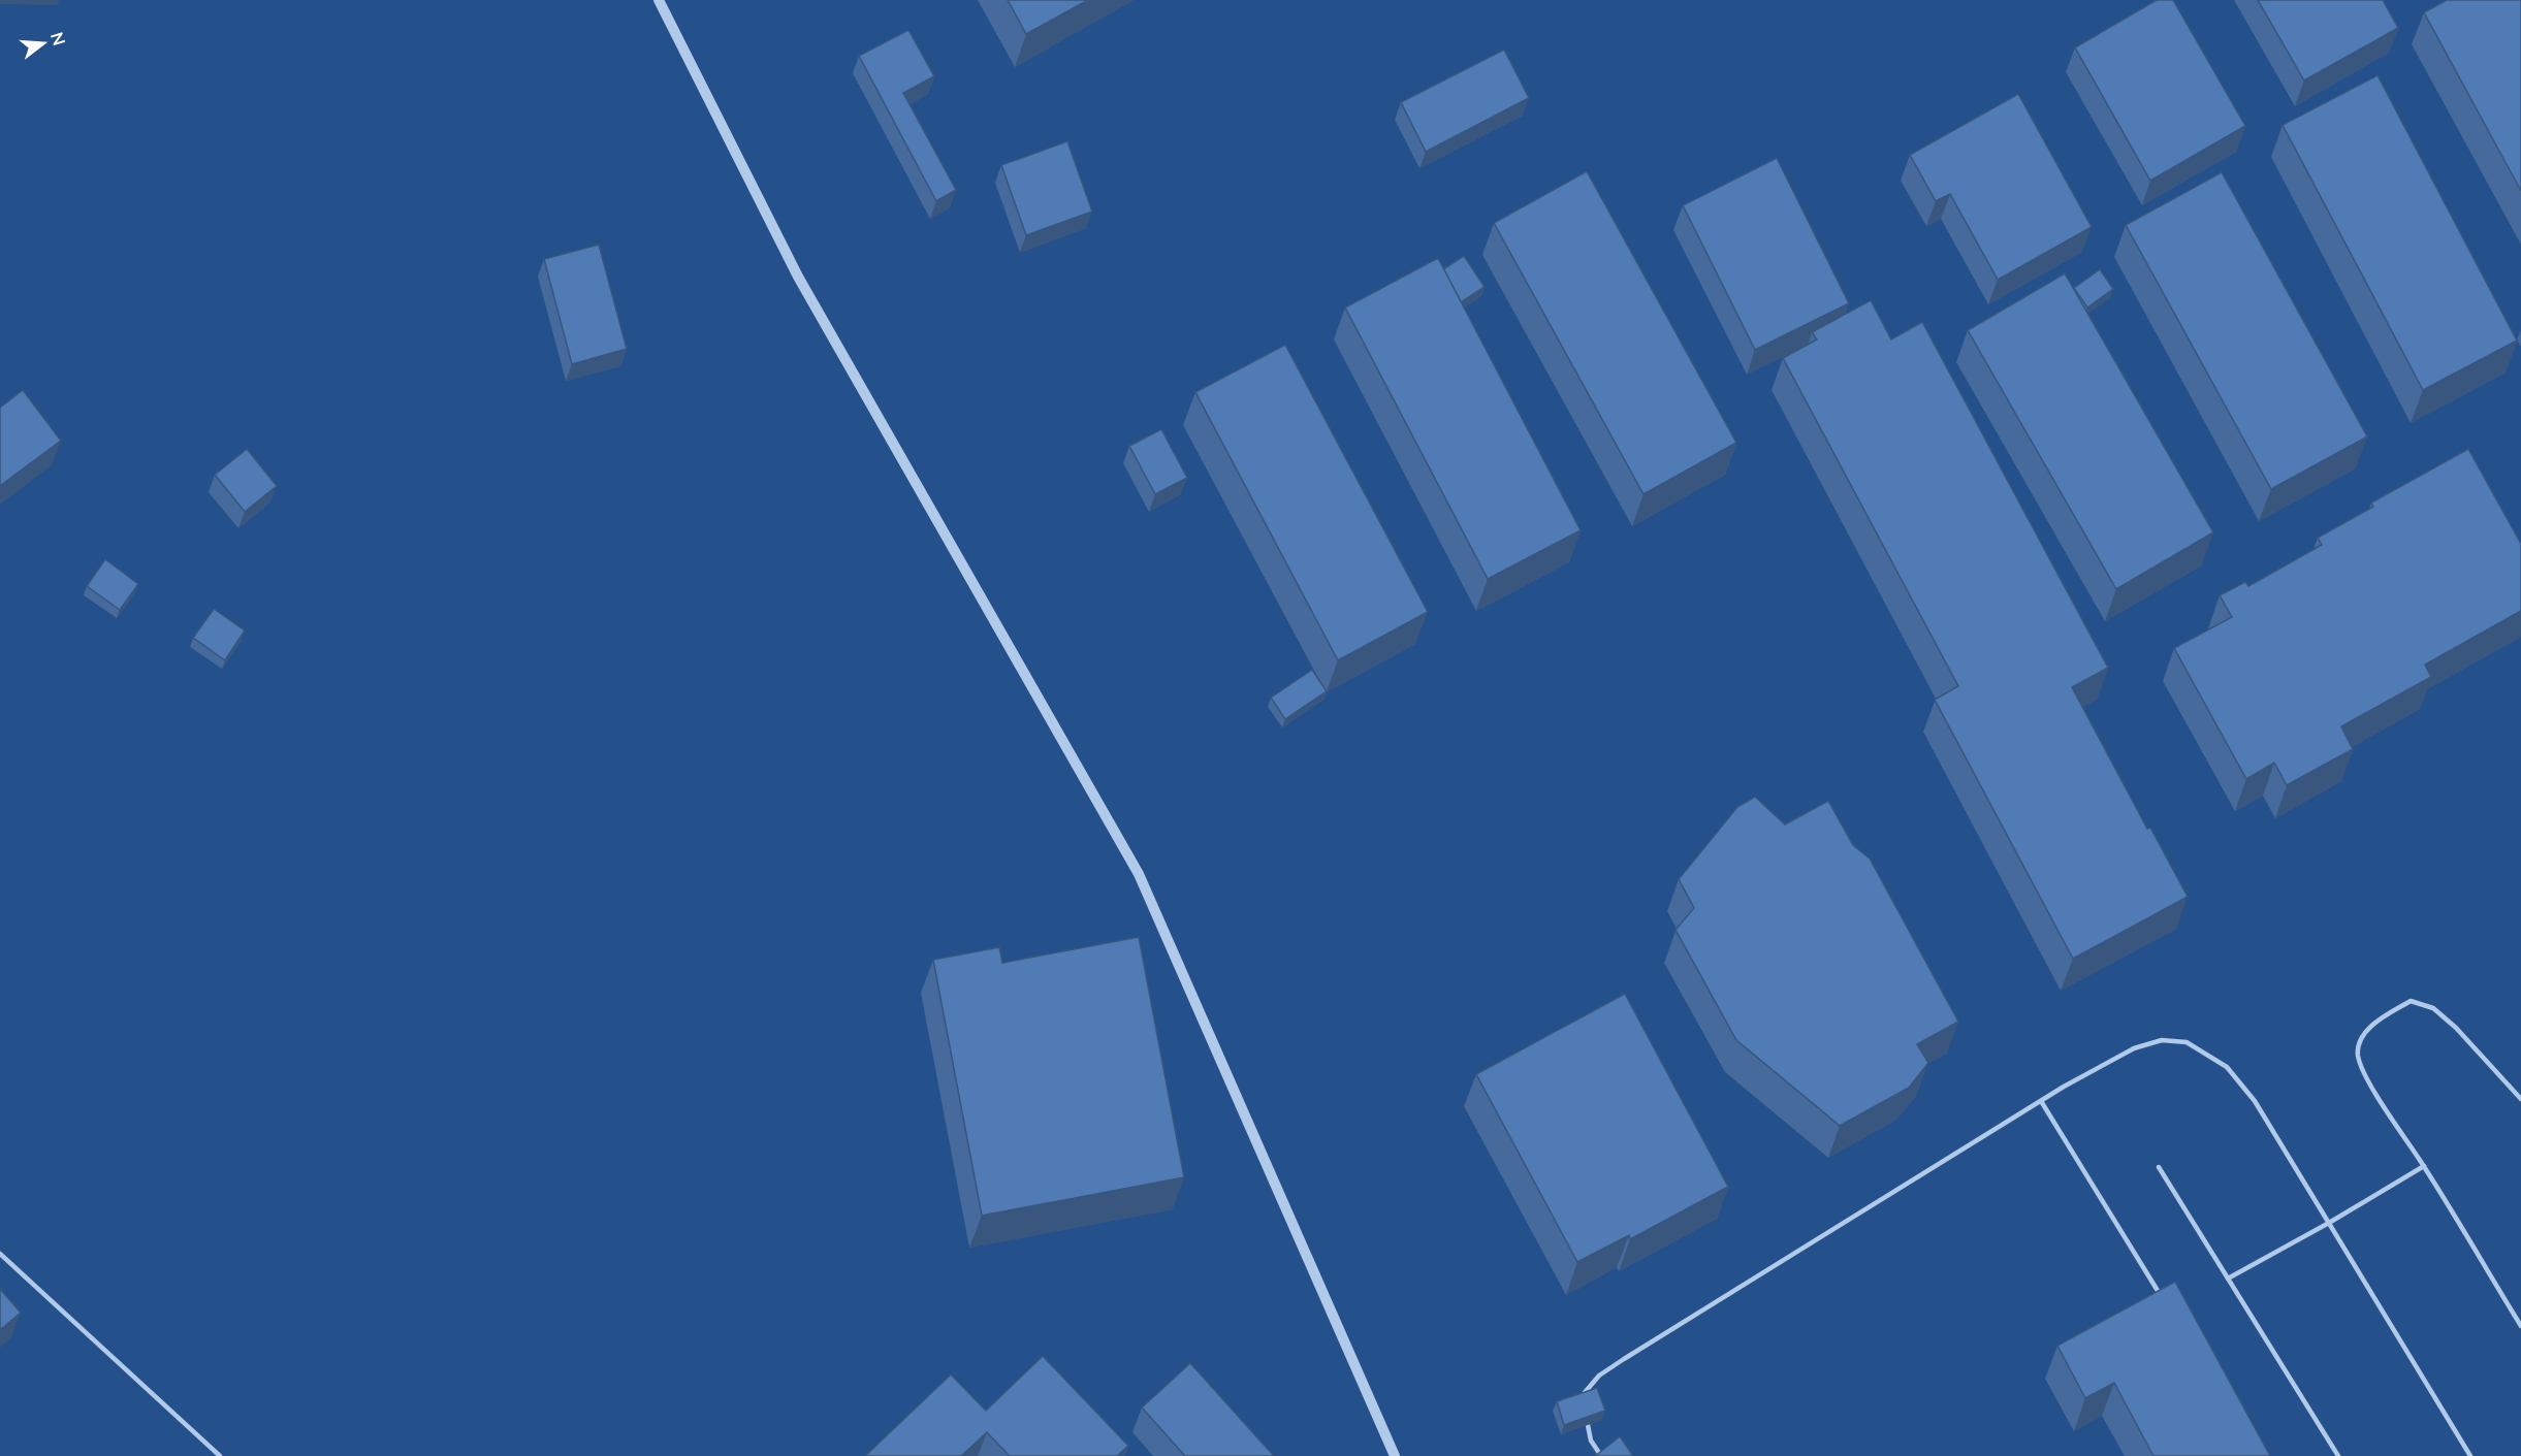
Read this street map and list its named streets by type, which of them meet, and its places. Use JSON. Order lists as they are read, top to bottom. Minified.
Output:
{"north":"right"}
